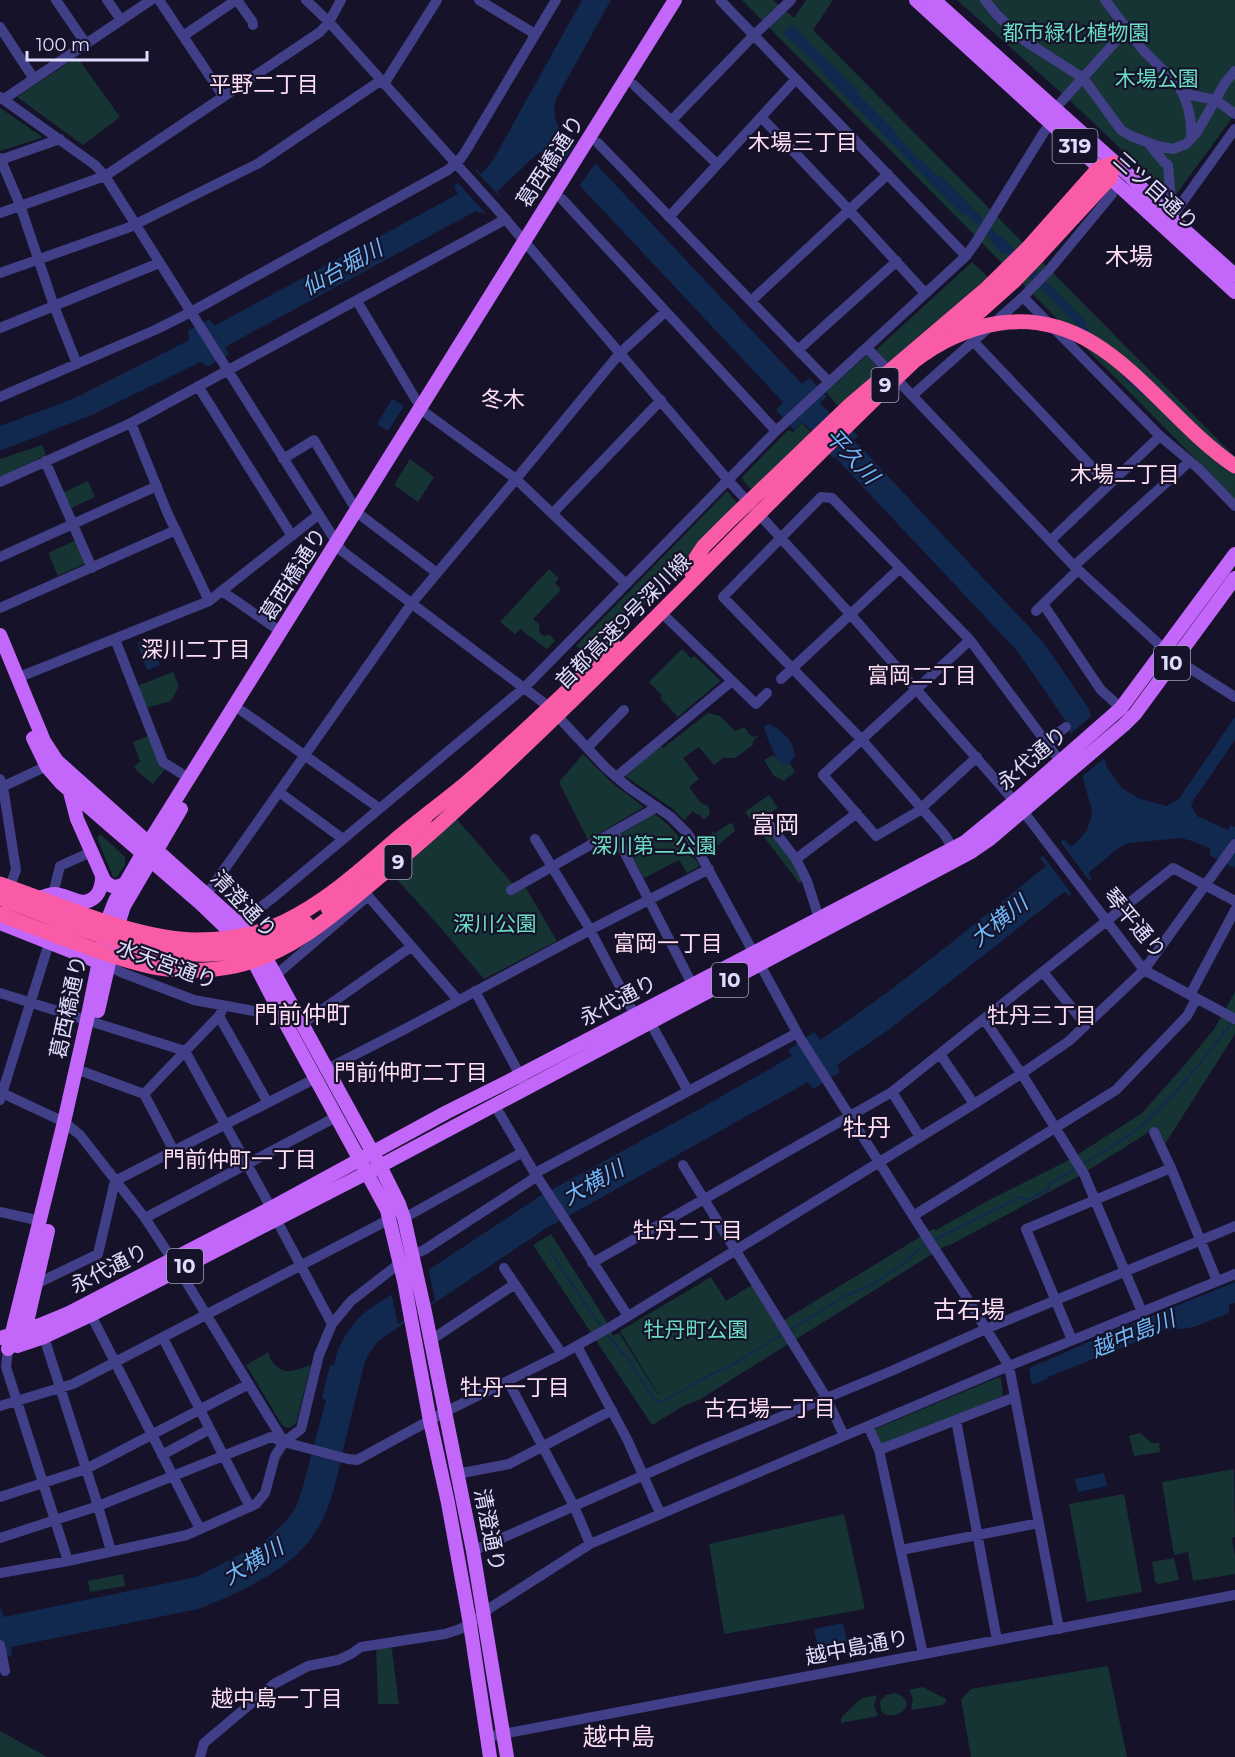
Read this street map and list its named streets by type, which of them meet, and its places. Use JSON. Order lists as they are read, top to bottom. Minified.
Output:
{"streets":{"highway":["9","首都高速9号深川線"],"main road":["319","葛西橋通り","三ツ目通り","10","永代通り","清澄通り","水天宮通り"],"street":["琴平通り","越中島通り"]},"crossings":[["葛西橋通り","永代通り"],["葛西橋通り","清澄通り"],["葛西橋通り","琴平通り"],["葛西橋通り","水天宮通り"],["首都高速9号深川線","水天宮通り"],["永代通り","清澄通り"],["永代通り","琴平通り"],["清澄通り","水天宮通り"],["清澄通り","越中島通り"]],"districts":["平野二丁目","木場三丁目","木場","冬木","木場二丁目","深川二丁目","富岡二丁目","富岡","富岡一丁目","門前仲町","牡丹三丁目","門前仲町二丁目","牡丹","門前仲町一丁目","牡丹二丁目","古石場","牡丹一丁目","古石場一丁目","越中島一丁目","越中島"],"water":["仙台堀川","平久川","大横川","越中島川"],"parks":["都市緑化植物園","木場公園","深川第二公園","深川公園","牡丹町公園"],"scale_bar":"100 m"}
